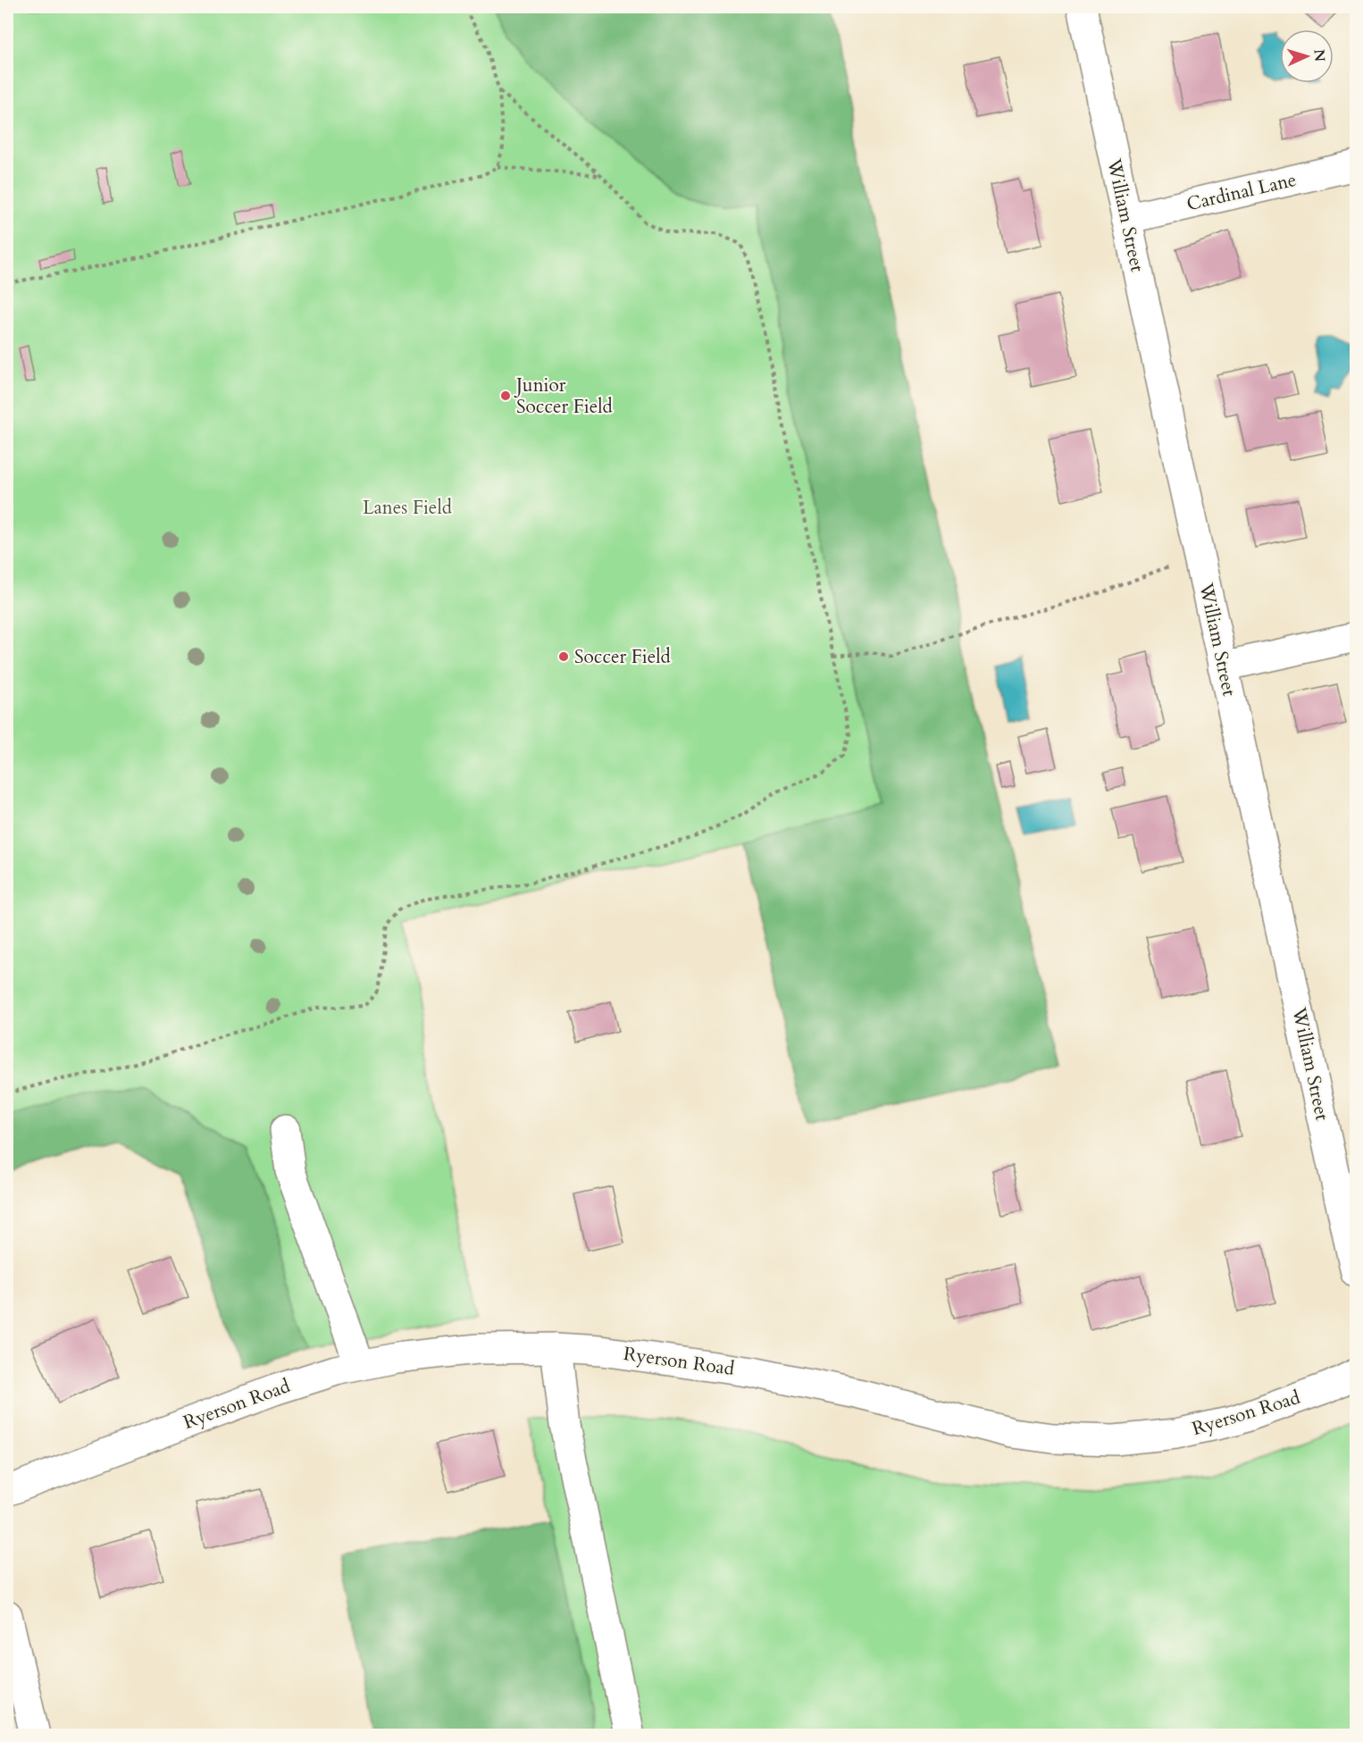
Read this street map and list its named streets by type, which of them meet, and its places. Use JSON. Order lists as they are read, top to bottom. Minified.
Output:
{"streets":{"street":["Cardinal Lane","William Street","Ryerson Road"]},"crossings":[["Cardinal Lane","William Street"]],"parks":["Lanes Field"],"places":["Junior Soccer Field","Soccer Field"],"north":"right"}
